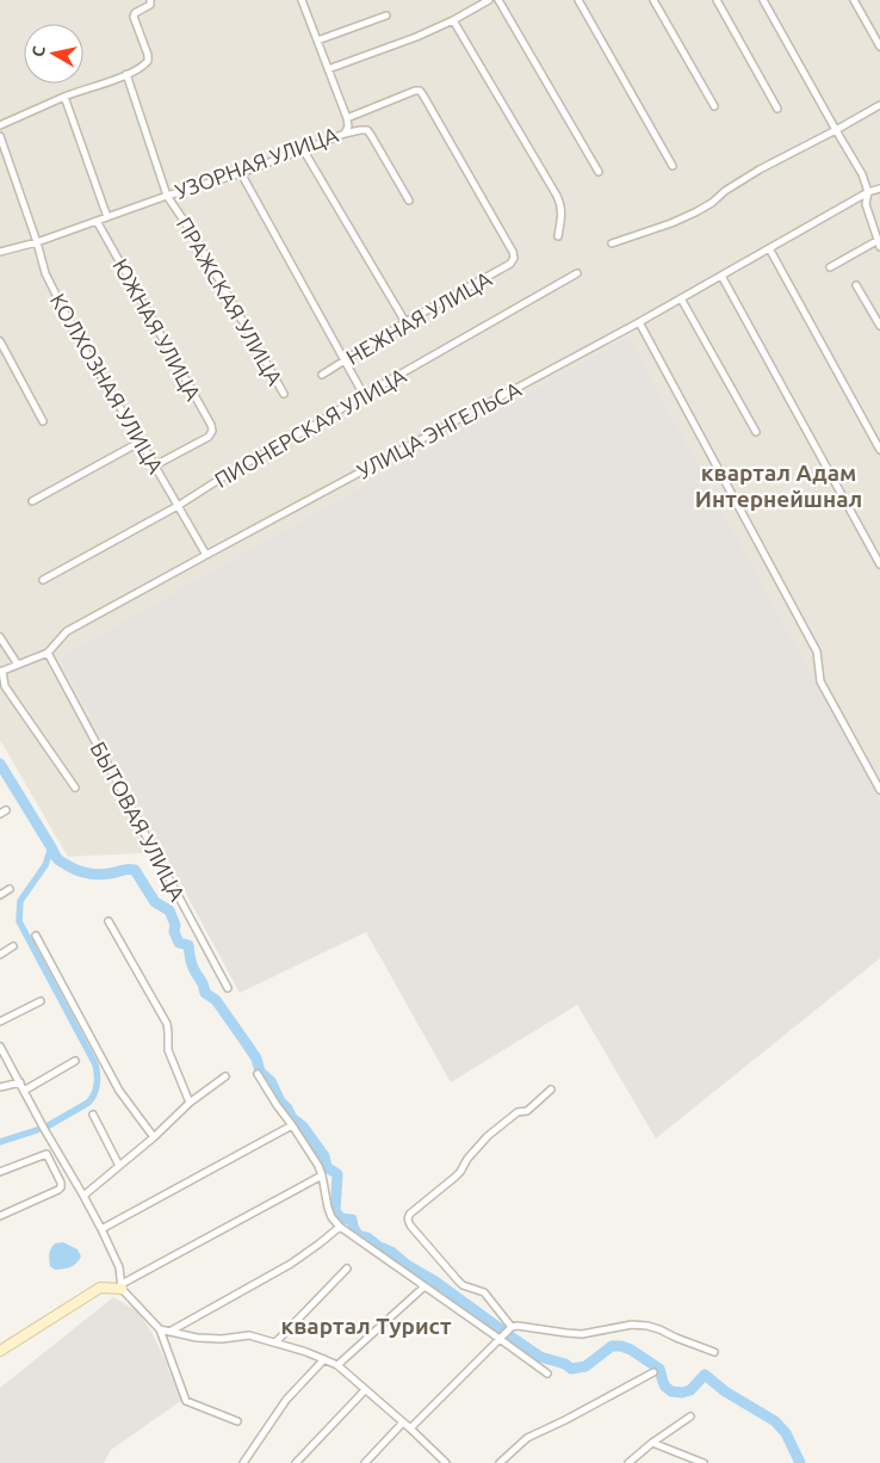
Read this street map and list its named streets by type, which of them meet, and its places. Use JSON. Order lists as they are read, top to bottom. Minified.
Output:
{"streets":{"street":["УЗОРНАЯ УЛИЦА","ПРАЖСКАЯ УЛИЦА","НЕЖНАЯ УЛИЦА","ЮЖНАЯ УЛИЦА","КОЛХОЗНАЯ УЛИЦА","ПИОНЕРСКАЯ УЛИЦА","УЛИЦА ЭНГЕЛЬСА","БЫТОВАЯ УЛИЦА"]},"crossings":[["УЗОРНАЯ УЛИЦА","ПРАЖСКАЯ УЛИЦА"],["УЗОРНАЯ УЛИЦА","НЕЖНАЯ УЛИЦА"],["УЗОРНАЯ УЛИЦА","ЮЖНАЯ УЛИЦА"],["УЗОРНАЯ УЛИЦА","КОЛХОЗНАЯ УЛИЦА"],["ЮЖНАЯ УЛИЦА","КОЛХОЗНАЯ УЛИЦА"],["КОЛХОЗНАЯ УЛИЦА","ПИОНЕРСКАЯ УЛИЦА"],["КОЛХОЗНАЯ УЛИЦА","УЛИЦА ЭНГЕЛЬСА"],["УЛИЦА ЭНГЕЛЬСА","БЫТОВАЯ УЛИЦА"]],"districts":["квартал Адам Интернейшнал","квартал Турист"],"north":"left"}
